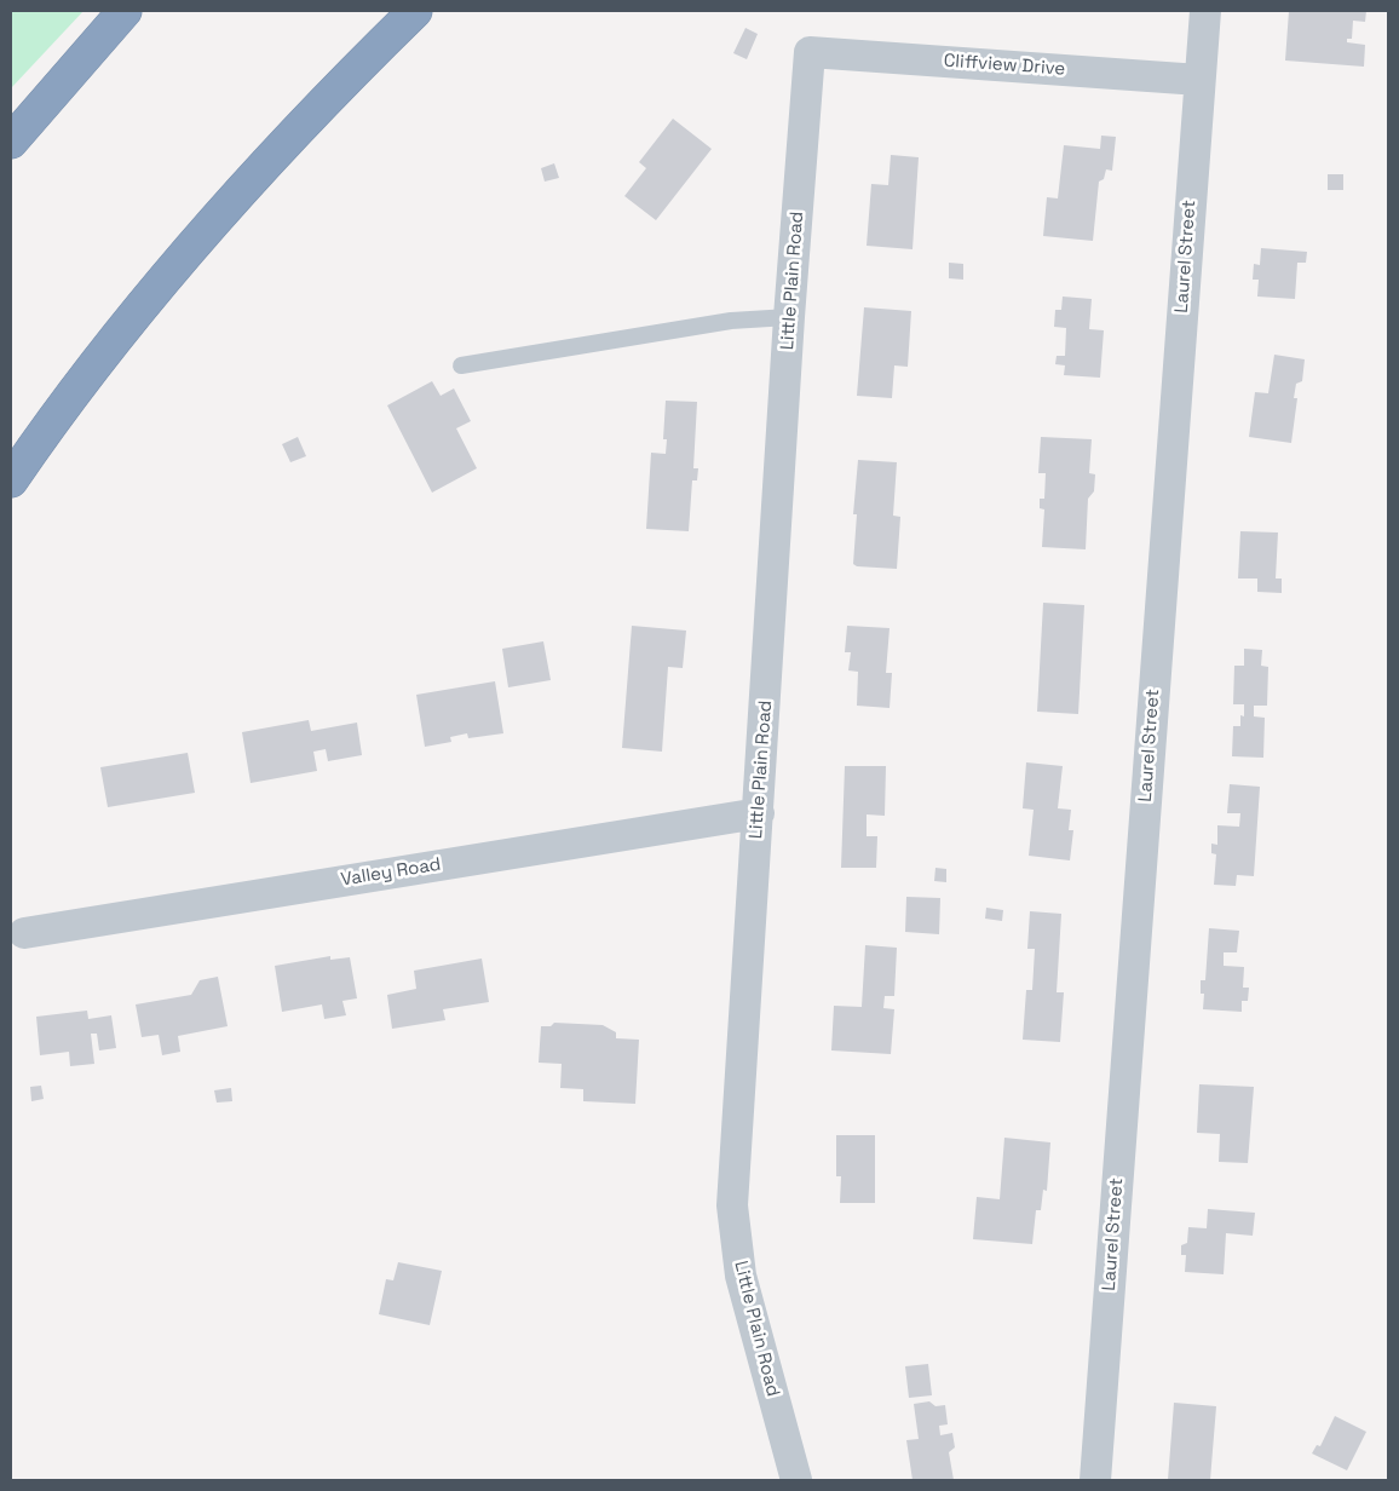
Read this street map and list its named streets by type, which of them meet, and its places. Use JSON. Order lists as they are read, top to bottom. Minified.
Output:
{"streets":{"street":["Cliffview Drive","Laurel Street","Little Plain Road","Valley Road"]},"crossings":[["Cliffview Drive","Laurel Street"],["Cliffview Drive","Little Plain Road"],["Little Plain Road","Valley Road"]]}
